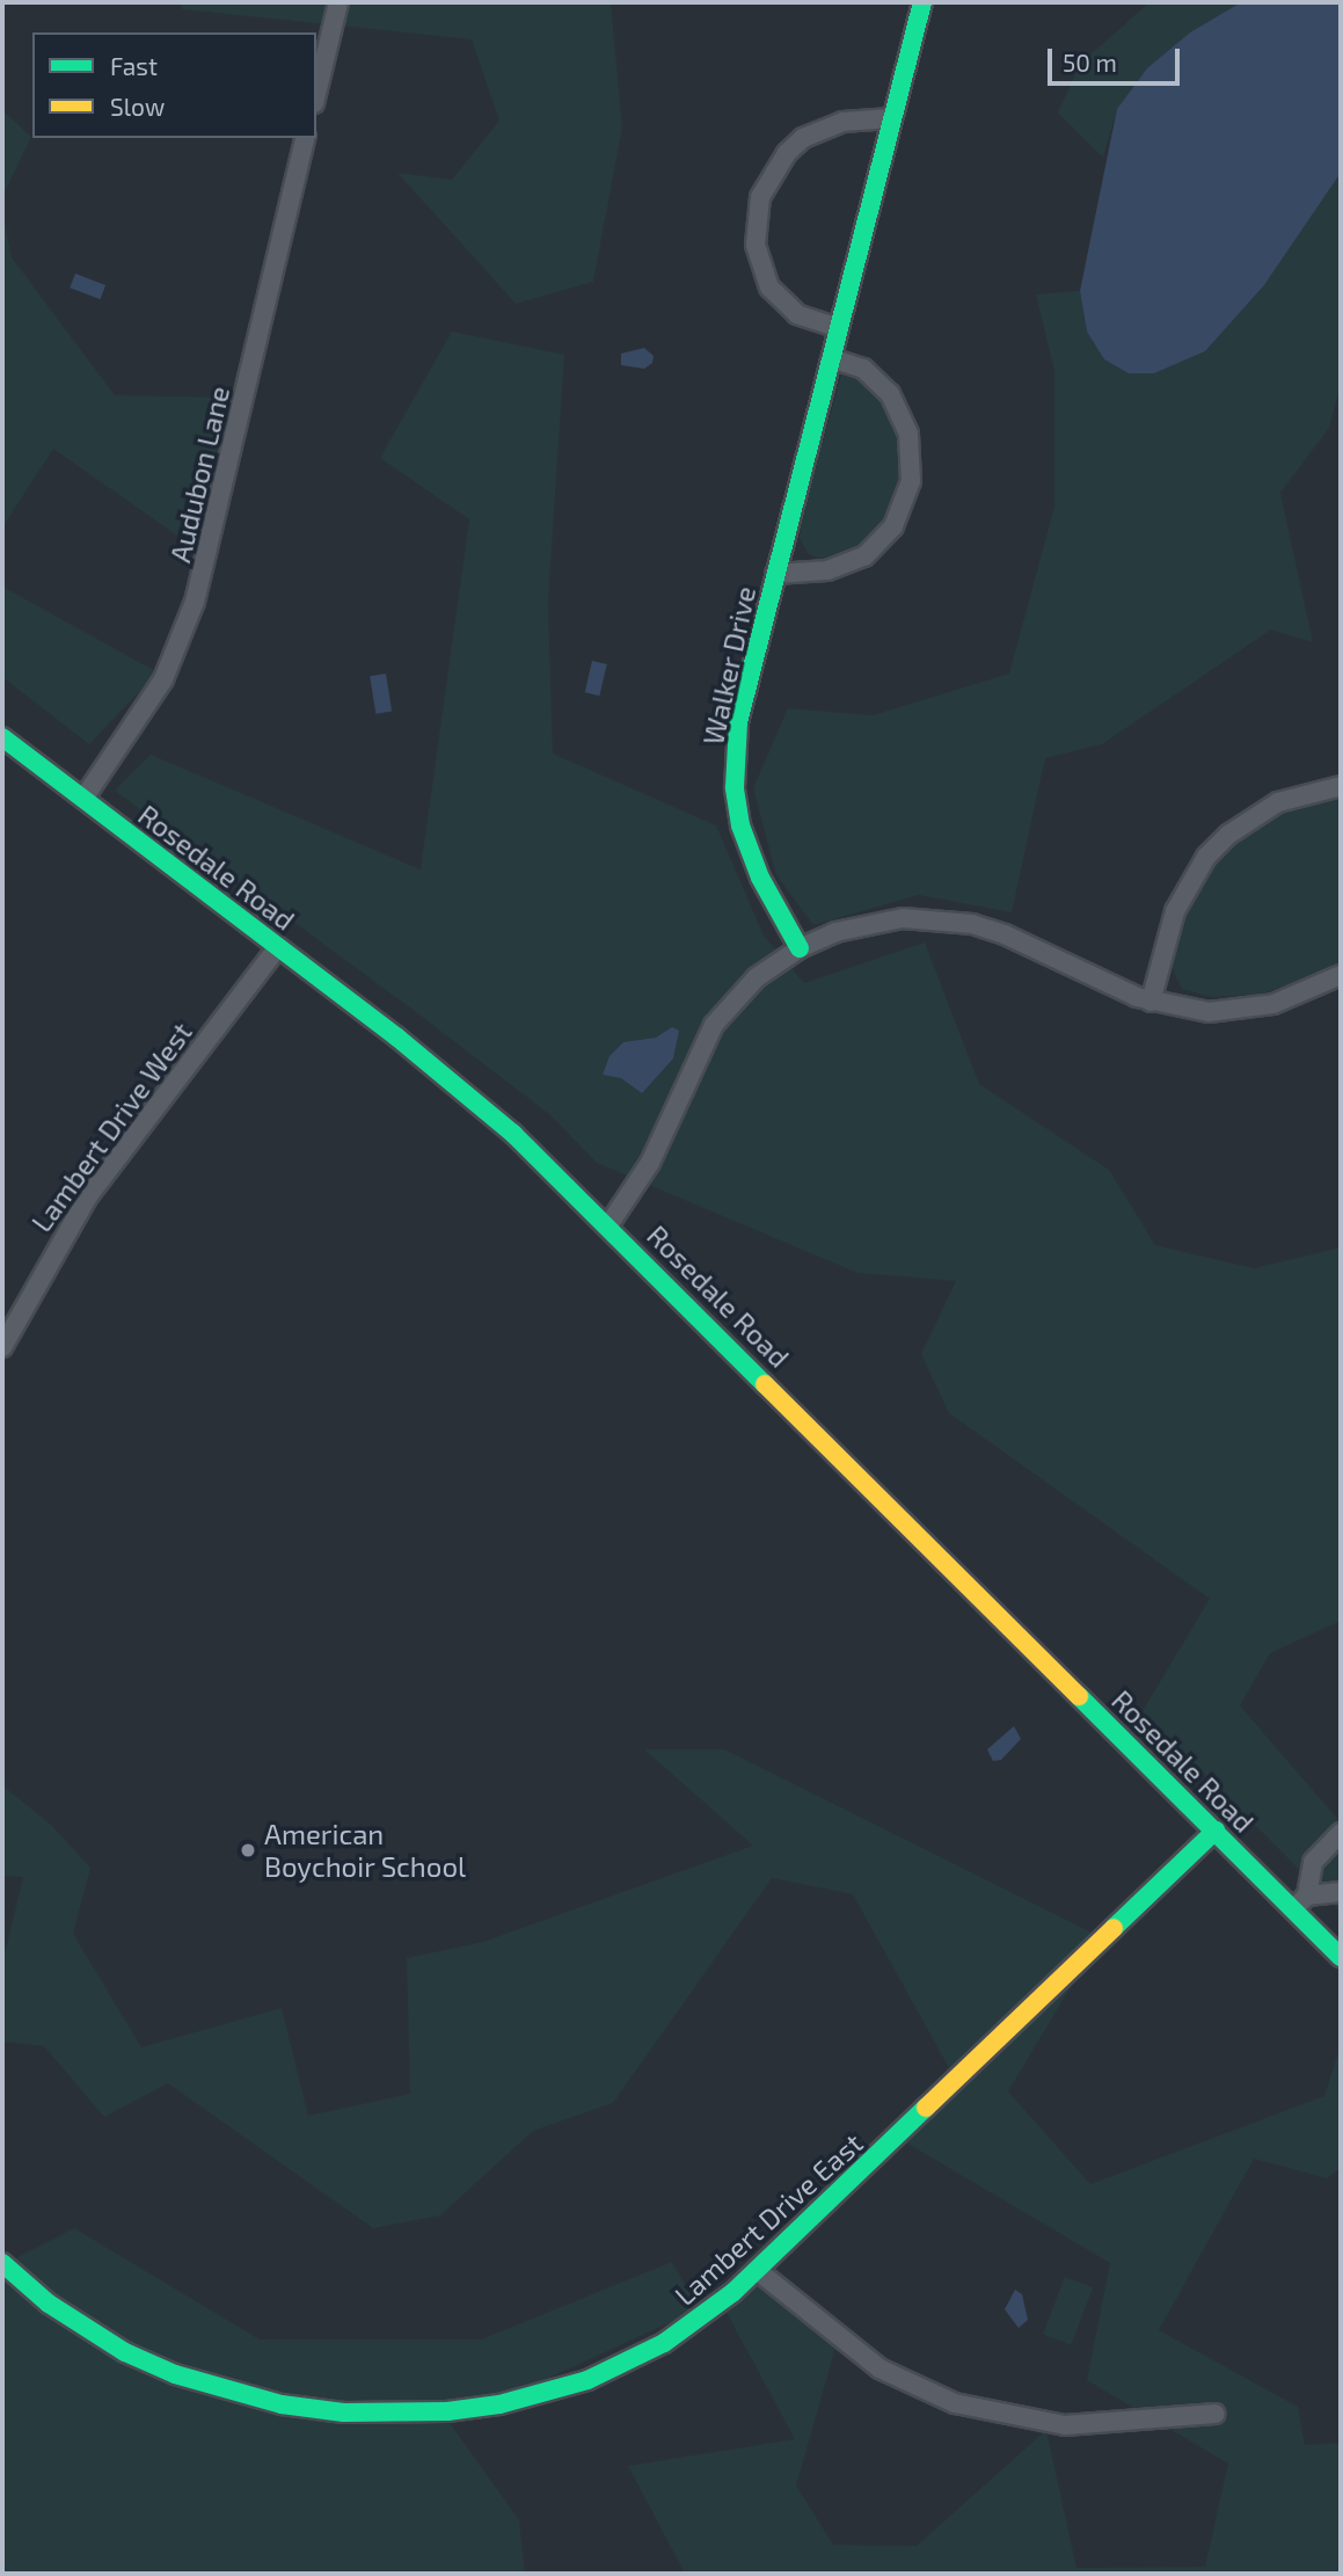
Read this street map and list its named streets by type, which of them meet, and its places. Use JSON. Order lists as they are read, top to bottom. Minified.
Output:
{"streets":{"street":["Audubon Lane","Walker Drive","Rosedale Road","Lambert Drive West","Lambert Drive East"]},"crossings":[["Audubon Lane","Rosedale Road"],["Rosedale Road","Lambert Drive West"],["Rosedale Road","Lambert Drive East"]],"places":["American Boychoir School"],"legend":["Fast","Slow"],"scale_bar":"50 m"}
